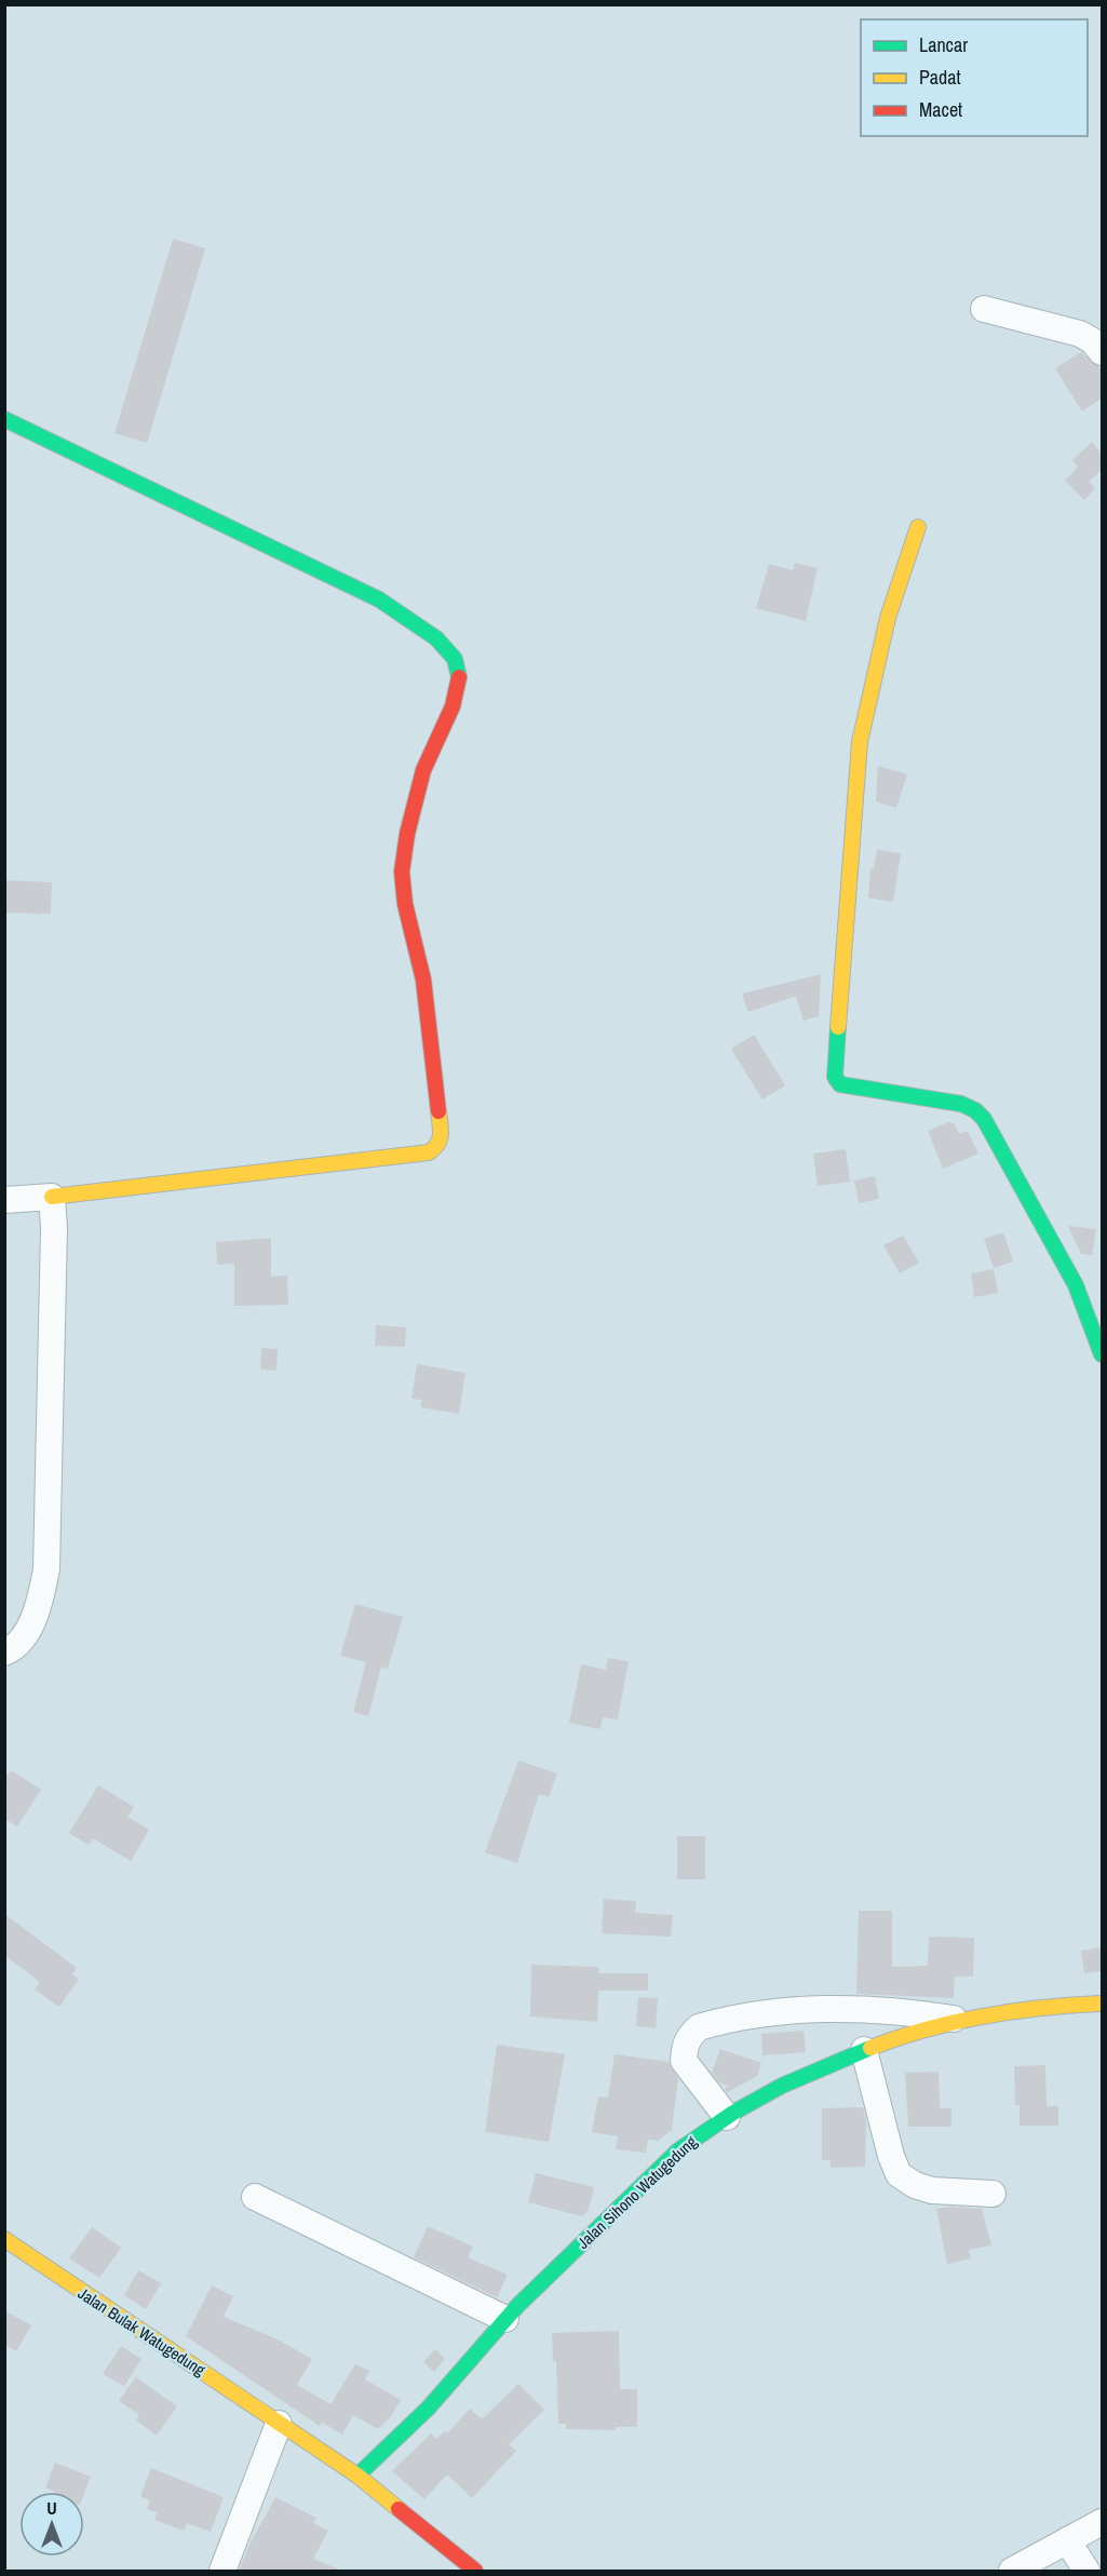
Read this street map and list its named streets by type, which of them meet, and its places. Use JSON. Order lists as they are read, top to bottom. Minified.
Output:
{"streets":{"street":["Jalan Sihono Watugedung","Jalan Bulak Watugedung"]},"crossings":[["Jalan Sihono Watugedung","Jalan Bulak Watugedung"]],"legend":["Lancar","Padat","Macet"],"north":"top"}
